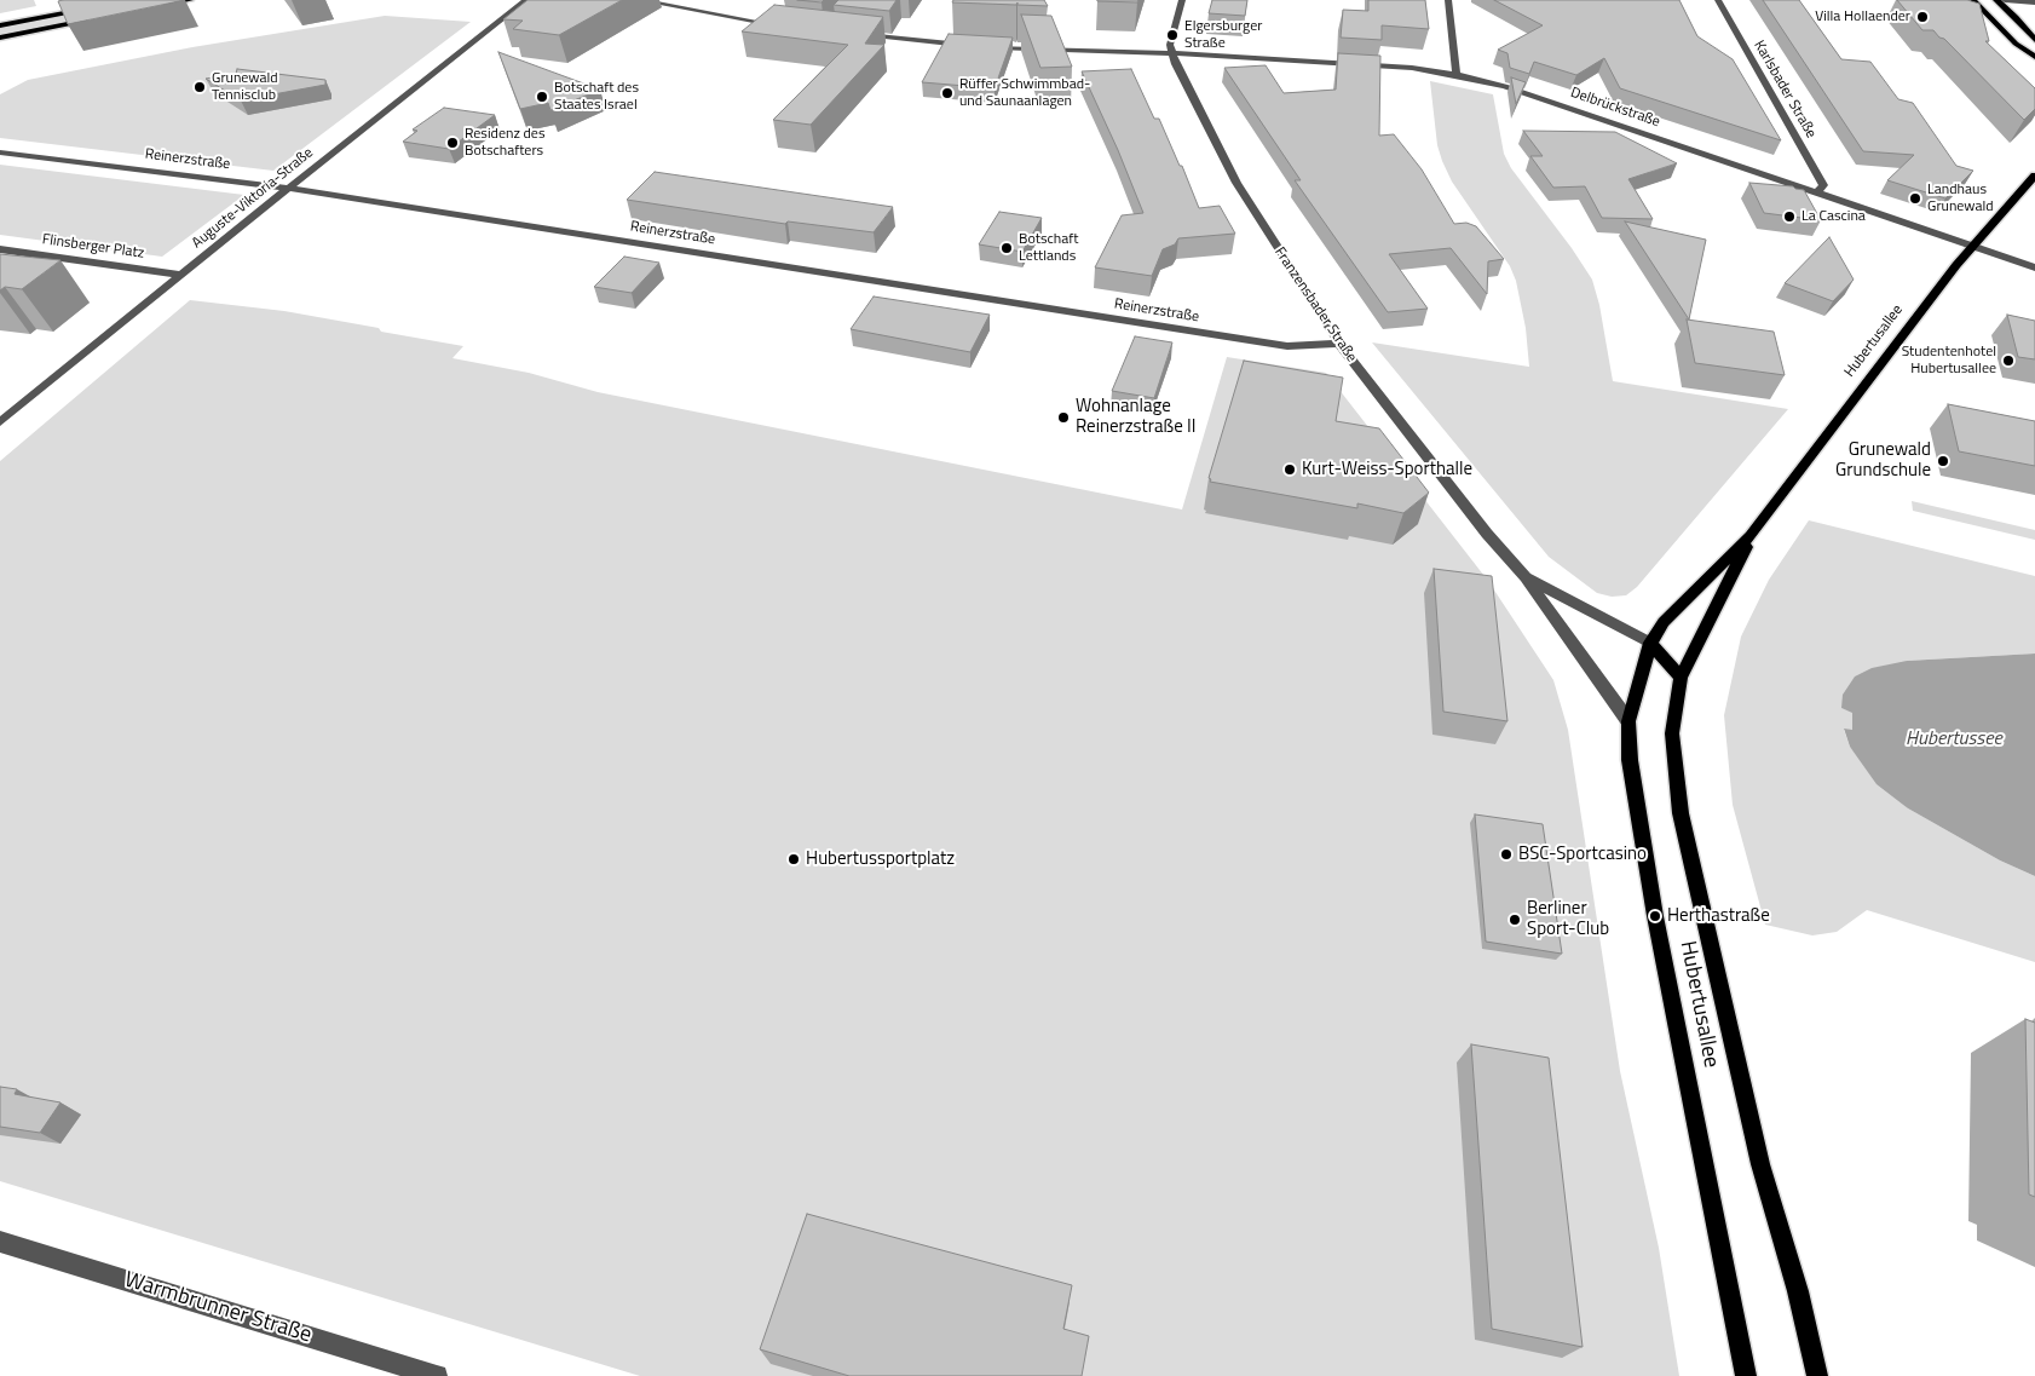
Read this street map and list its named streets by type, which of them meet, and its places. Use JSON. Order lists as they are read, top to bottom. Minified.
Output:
{"streets":{"main road":["Hubertusallee"],"street":["Karlsbader Straße","Delbrückstraße","Reinerzstraße","Auguste-Viktoria-Straße","Flinsberger Platz","Franzensbader Straße","Warmbrunner Straße"]},"crossings":[["Karlsbader Straße","Delbrückstraße"],["Delbrückstraße","Franzensbader Straße"],["Delbrückstraße","Hubertusallee"],["Reinerzstraße","Auguste-Viktoria-Straße"],["Reinerzstraße","Franzensbader Straße"],["Auguste-Viktoria-Straße","Flinsberger Platz"],["Franzensbader Straße","Hubertusallee"]],"water":["Hubertussee"],"places":["Villa Hollaender","Elgersburger Straße","Grunewald Tennisclub","Rüffer Schwimmbad- und Saunaanlagen","Botschaft des Staates Israel","Residenz des Botschafters","Landhaus Grunewald","La Cascina","Botschaft Lettlands","Studentenhotel Hubertusallee","Wohnanlage Reinerzstraße II","Grunewald Grundschule","Kurt-Weiss-Sporthalle","BSC-Sportcasino","Hubertussportplatz","Herthastraße","Berliner Sport-Club"]}
